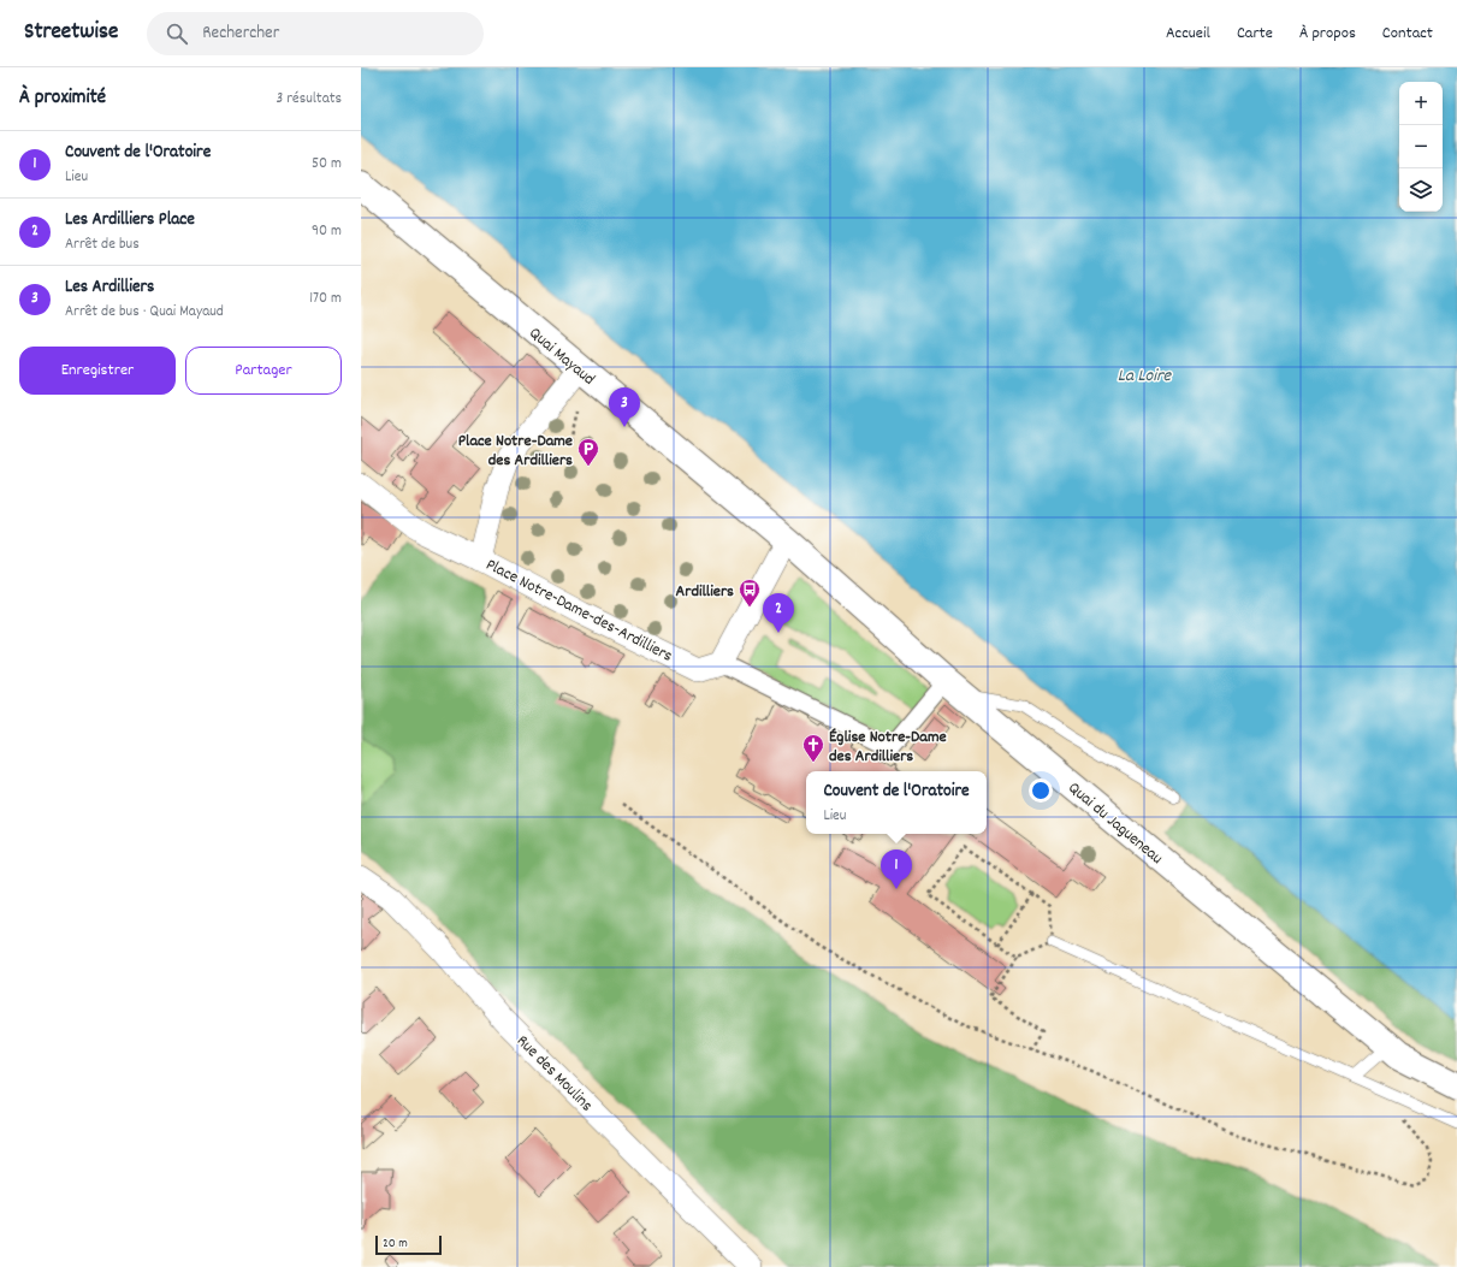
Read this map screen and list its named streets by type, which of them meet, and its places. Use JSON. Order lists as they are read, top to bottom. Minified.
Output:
{"streets":{"main road":["Quai Mayaud","Quai du Jagueneau"],"street":["Place Notre-Dame-des-Ardilliers","Rue des Moulins"]},"crossings":[["Quai Mayaud","Place Notre-Dame-des-Ardilliers"],["Quai Mayaud","Quai du Jagueneau"]],"water":["La Loire"],"places":{"parking":["Place Notre-Dame des Ardilliers"],"bus stop":["Ardilliers"],"church":["Église Notre-Dame des Ardilliers"]},"scale_bar":"20 m","page":{"header":"Streetwise","search":"Rechercher","nav":["Accueil","Carte","À propos","Contact"],"heading":["À proximité","3 résultats"],"map_buttons":["+","−"],"list":[{"mark":"1","name":"Couvent de l'Oratoire","note":"Lieu","value":"50 m"},{"mark":"2","name":"Les Ardilliers Place","note":"Arrêt de bus","value":"90 m"},{"mark":"3","name":"Les Ardilliers","note":"Arrêt de bus · Quai Mayaud","value":"170 m"}],"buttons":["Enregistrer","Partager"],"pins":["3","2","1"],"popup":["Couvent de l'Oratoire","Lieu"],"scale":"20 m"}}
